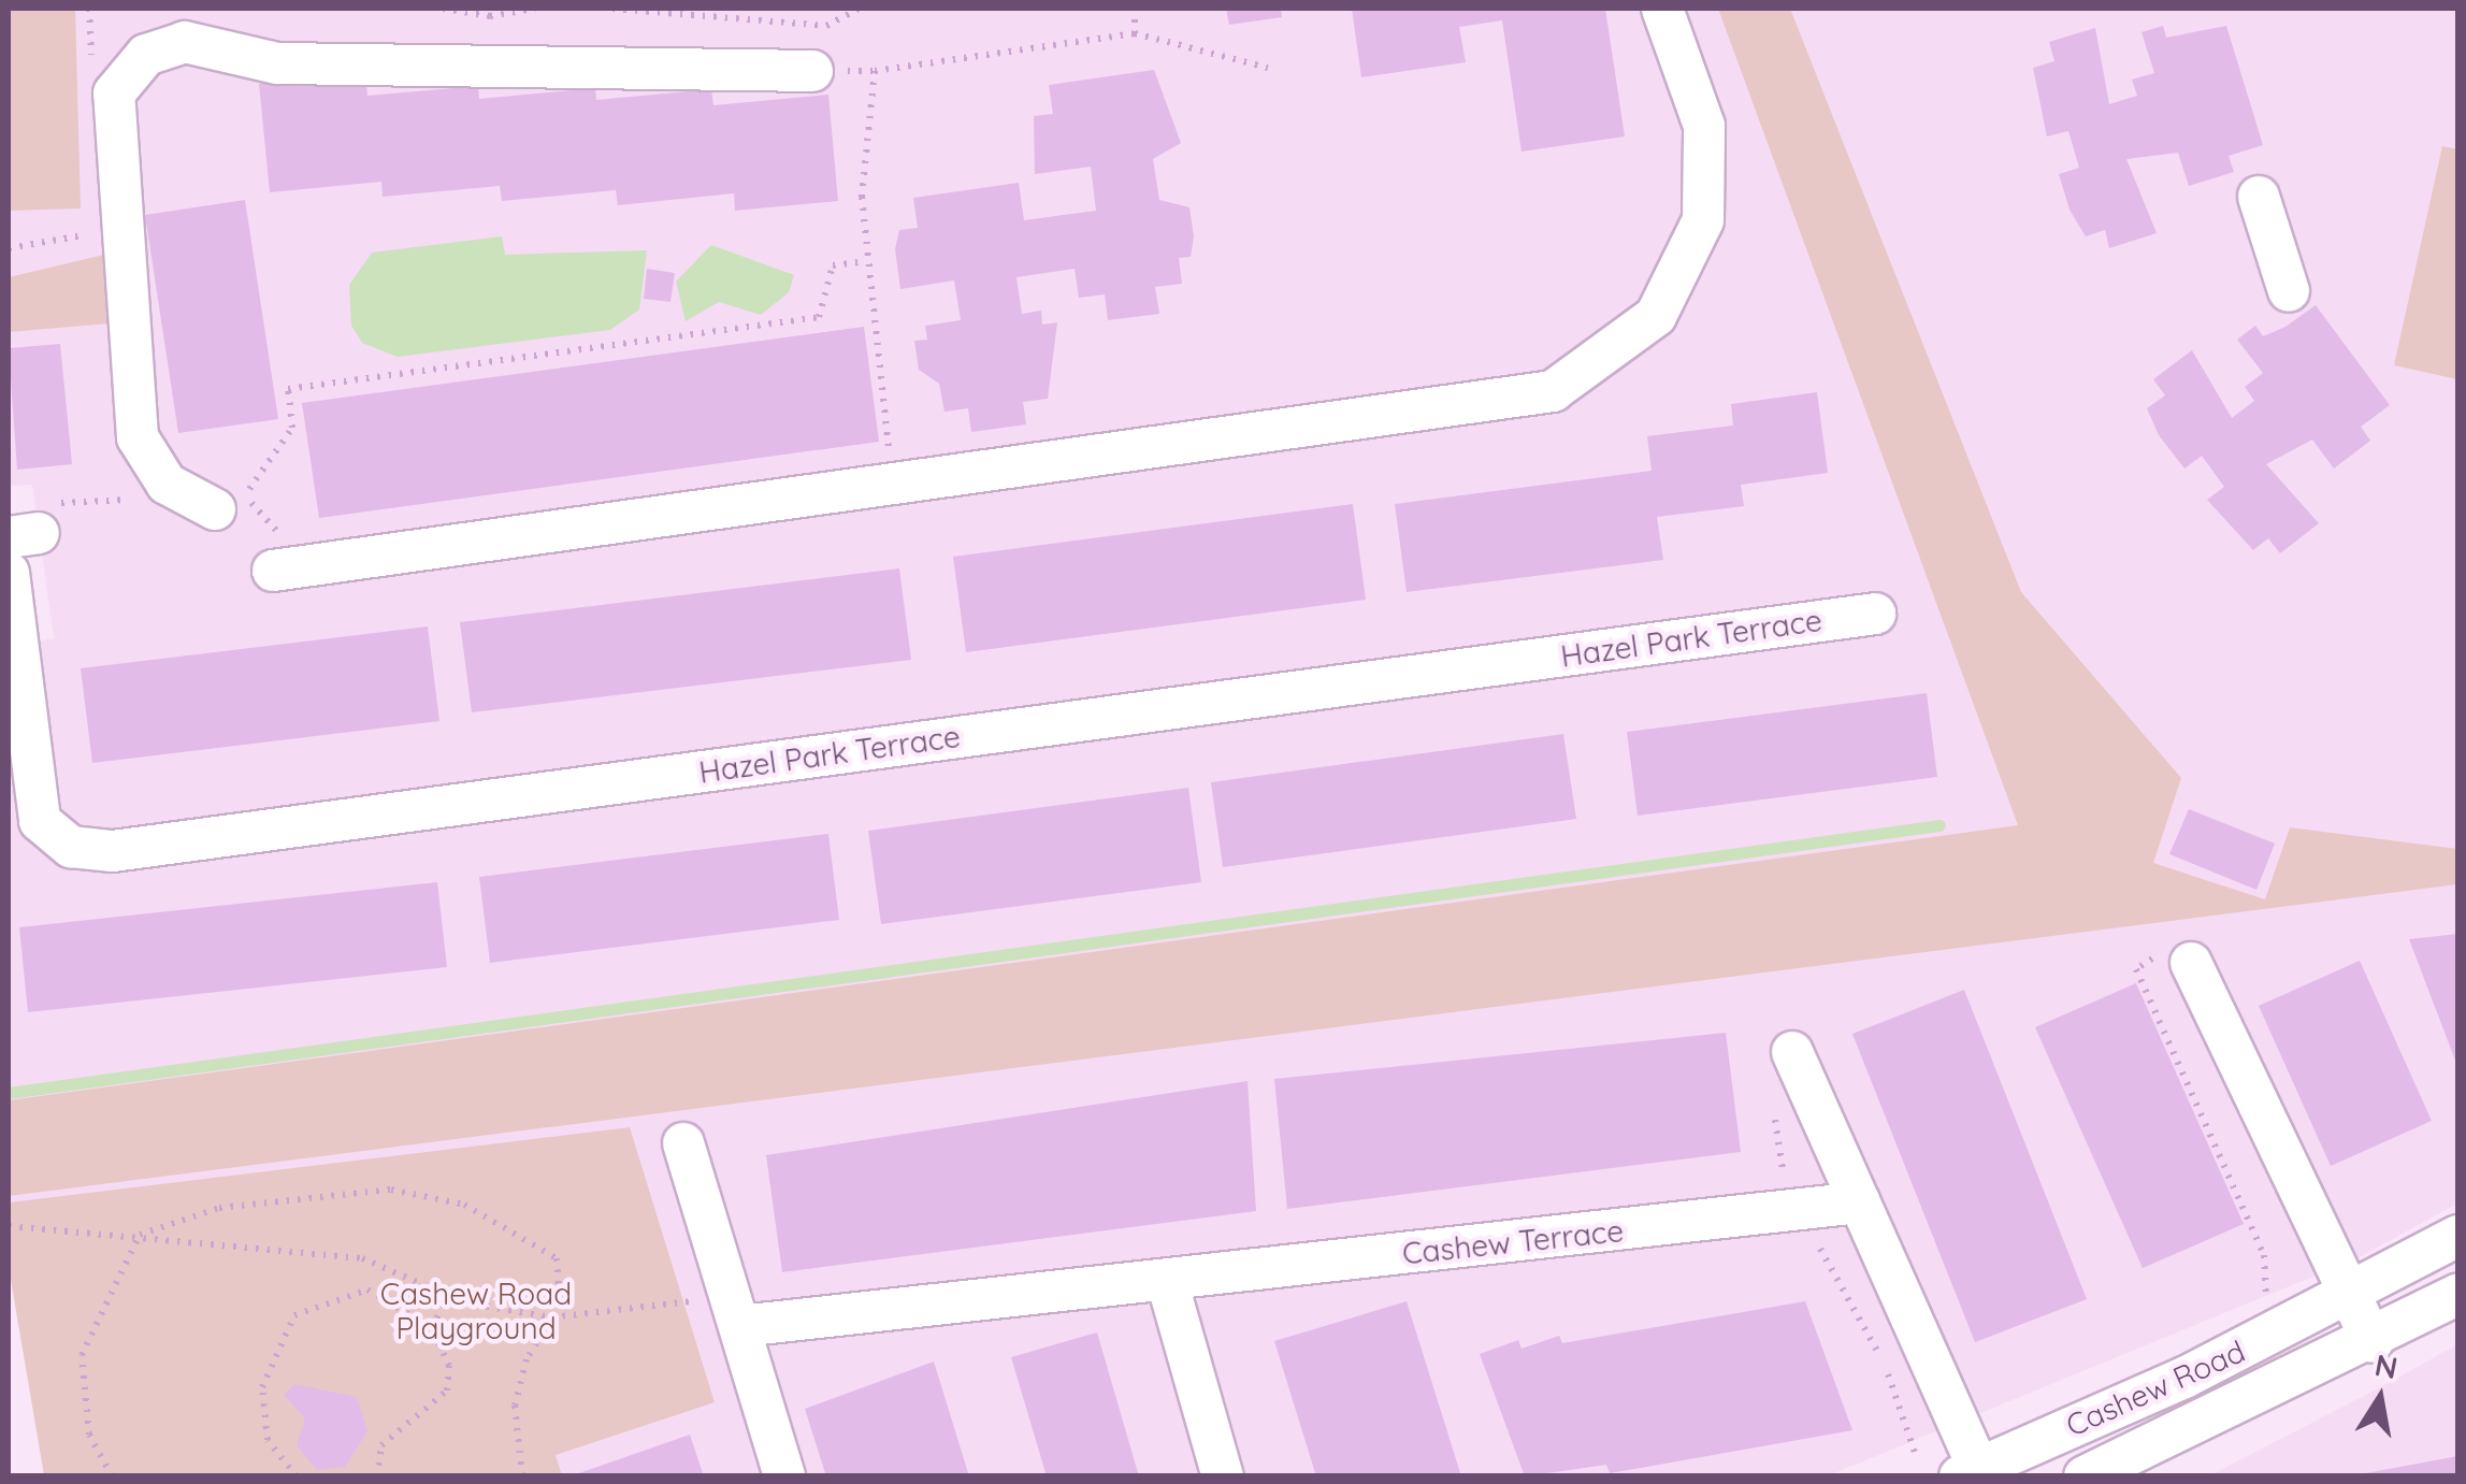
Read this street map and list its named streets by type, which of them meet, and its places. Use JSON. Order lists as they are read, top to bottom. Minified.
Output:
{"streets":{"street":["Hazel Park Terrace","Cashew Terrace","Cashew Road"]},"parks":["Cashew Road Playground"],"north":"top"}
